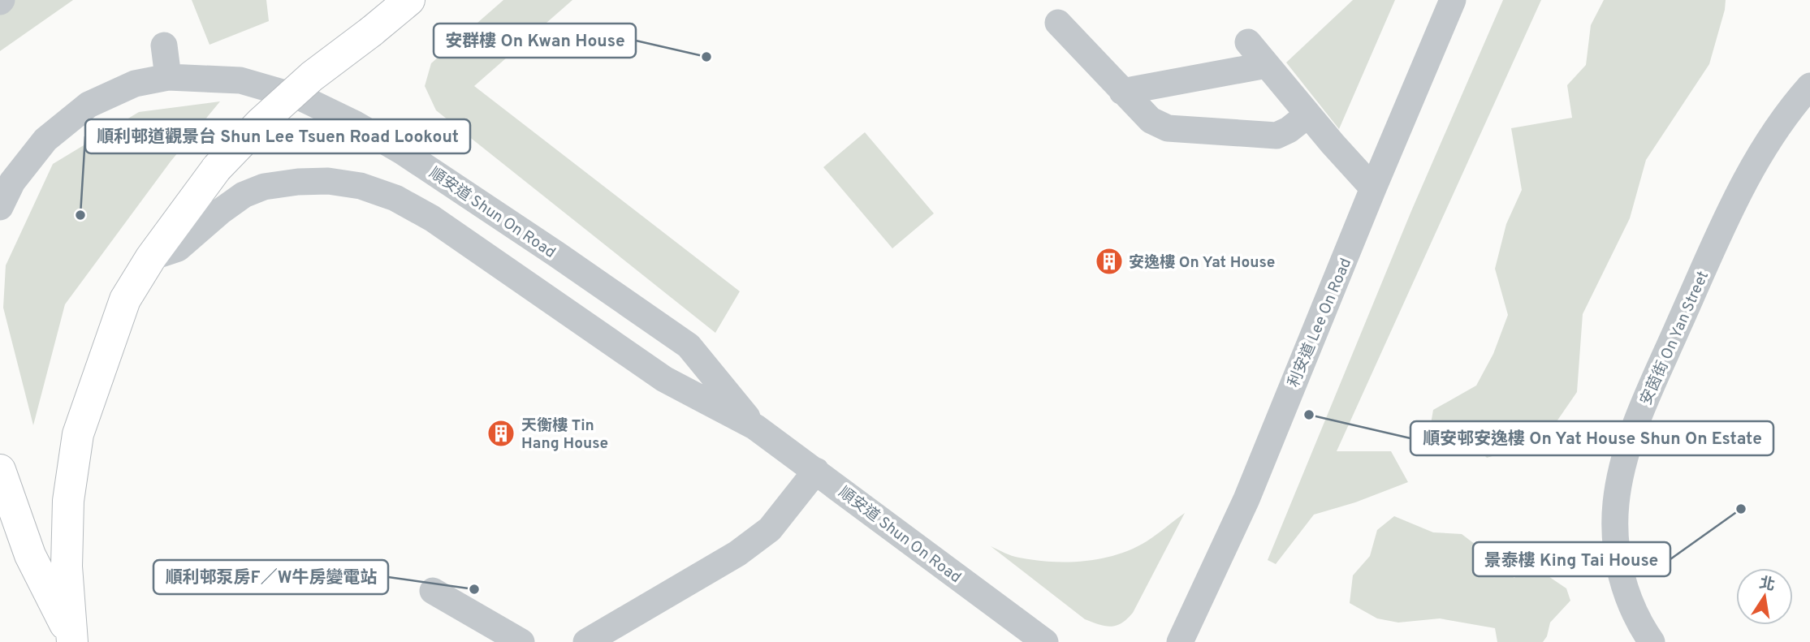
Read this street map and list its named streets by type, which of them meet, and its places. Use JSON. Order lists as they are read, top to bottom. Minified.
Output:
{"streets":{"street":["順安道 Shun On Road","利安道 Lee On Road","安茵街 On Yan Street"]},"places":{"other":["安群樓 On Kwan House","順利邨道觀景台 Shun Lee Tsuen Road Lookout","順安邨安逸樓 On Yat House Shun On Estate","景泰樓 King Tai House","順利邨泵房F／W牛房變電站"],"building":["安逸樓 On Yat House","天衡樓 Tin Hang House"]},"north":"top"}
